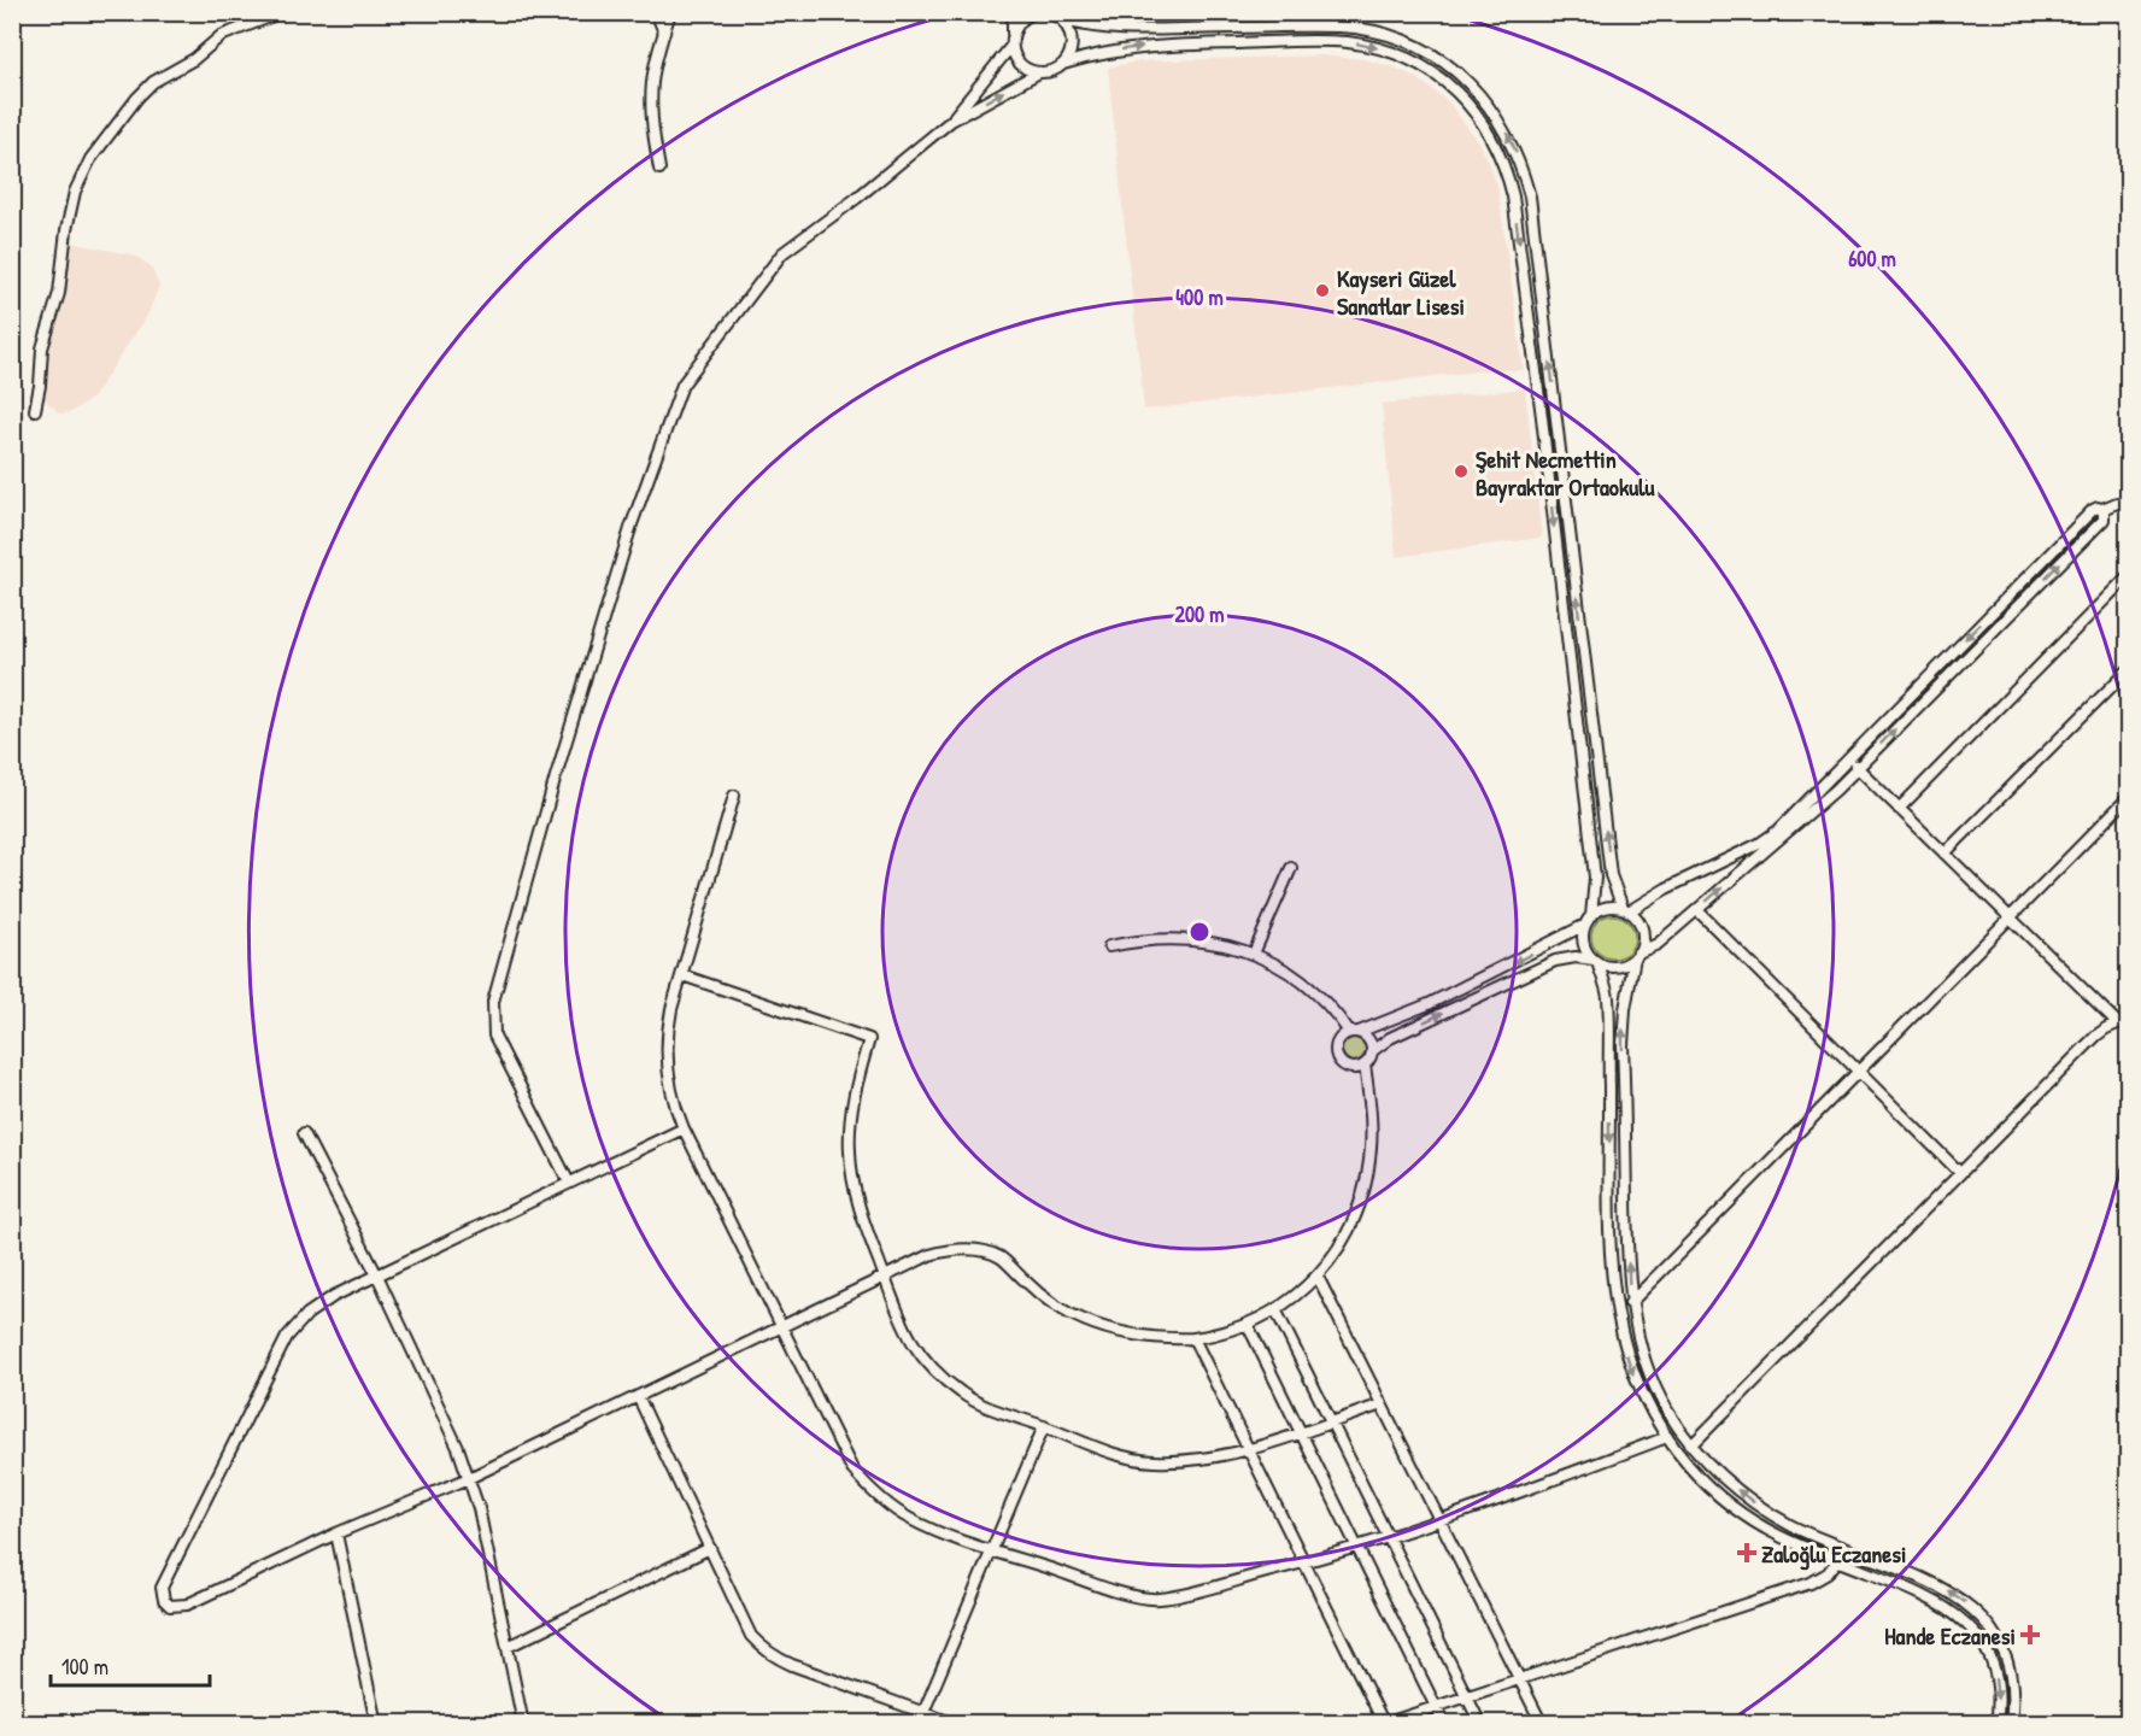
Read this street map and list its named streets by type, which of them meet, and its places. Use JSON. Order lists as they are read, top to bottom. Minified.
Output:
{"places":{"other":["Kayseri Güzel Sanatlar Lisesi","Şehit Necmettin Bayraktar Ortaokulu"],"health":["Zaloğlu Eczanesi","Hande Eczanesi"]},"scale_bar":"100 m","rings":["600 m","400 m","200 m"]}
